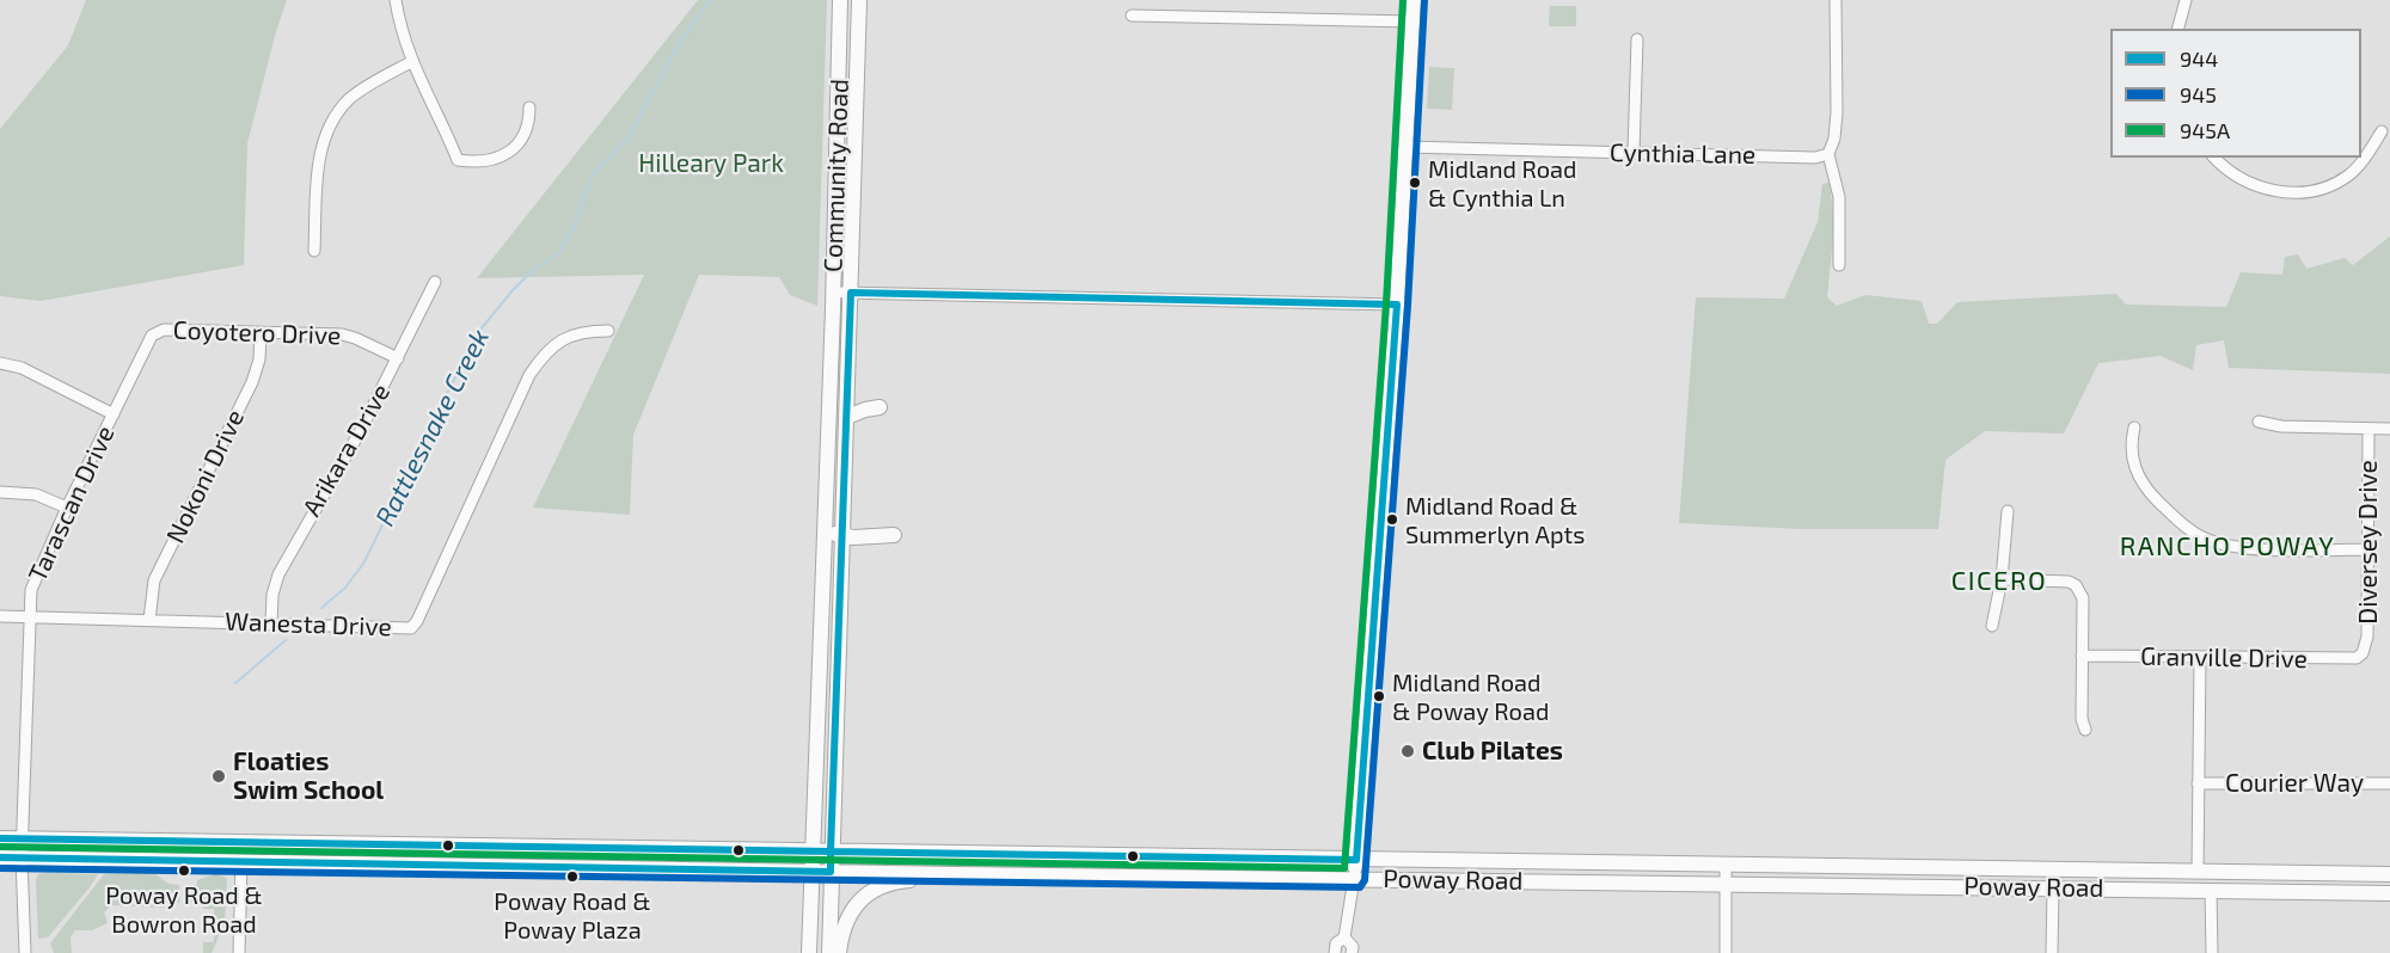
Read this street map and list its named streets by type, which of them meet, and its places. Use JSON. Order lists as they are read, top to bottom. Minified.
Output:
{"streets":{"main road":["Community Road","Poway Road"],"street":["Cynthia Lane","Coyotero Drive","Arikara Drive","Nokoni Drive","Tarascan Drive","Diversey Drive","Wanesta Drive","Granville Drive","Courier Way"]},"crossings":[["Community Road","Poway Road"],["Coyotero Drive","Arikara Drive"],["Coyotero Drive","Nokoni Drive"],["Coyotero Drive","Tarascan Drive"],["Arikara Drive","Wanesta Drive"],["Nokoni Drive","Wanesta Drive"],["Tarascan Drive","Wanesta Drive"],["Tarascan Drive","Poway Road"],["Diversey Drive","Granville Drive"]],"districts":["RANCHO POWAY","CICERO"],"water":["Rattlesnake Creek"],"parks":["Hilleary Park"],"places":["Midland Road & Cynthia Ln","Midland Road & Summerlyn Apts","Midland Road & Poway Road","Club Pilates","Floaties Swim School","Poway Road & Bowron Road","Poway Road & Poway Plaza"],"lines":["transit line 945","transit line 945A","transit line 944"],"legend":["944","945","945A"]}
